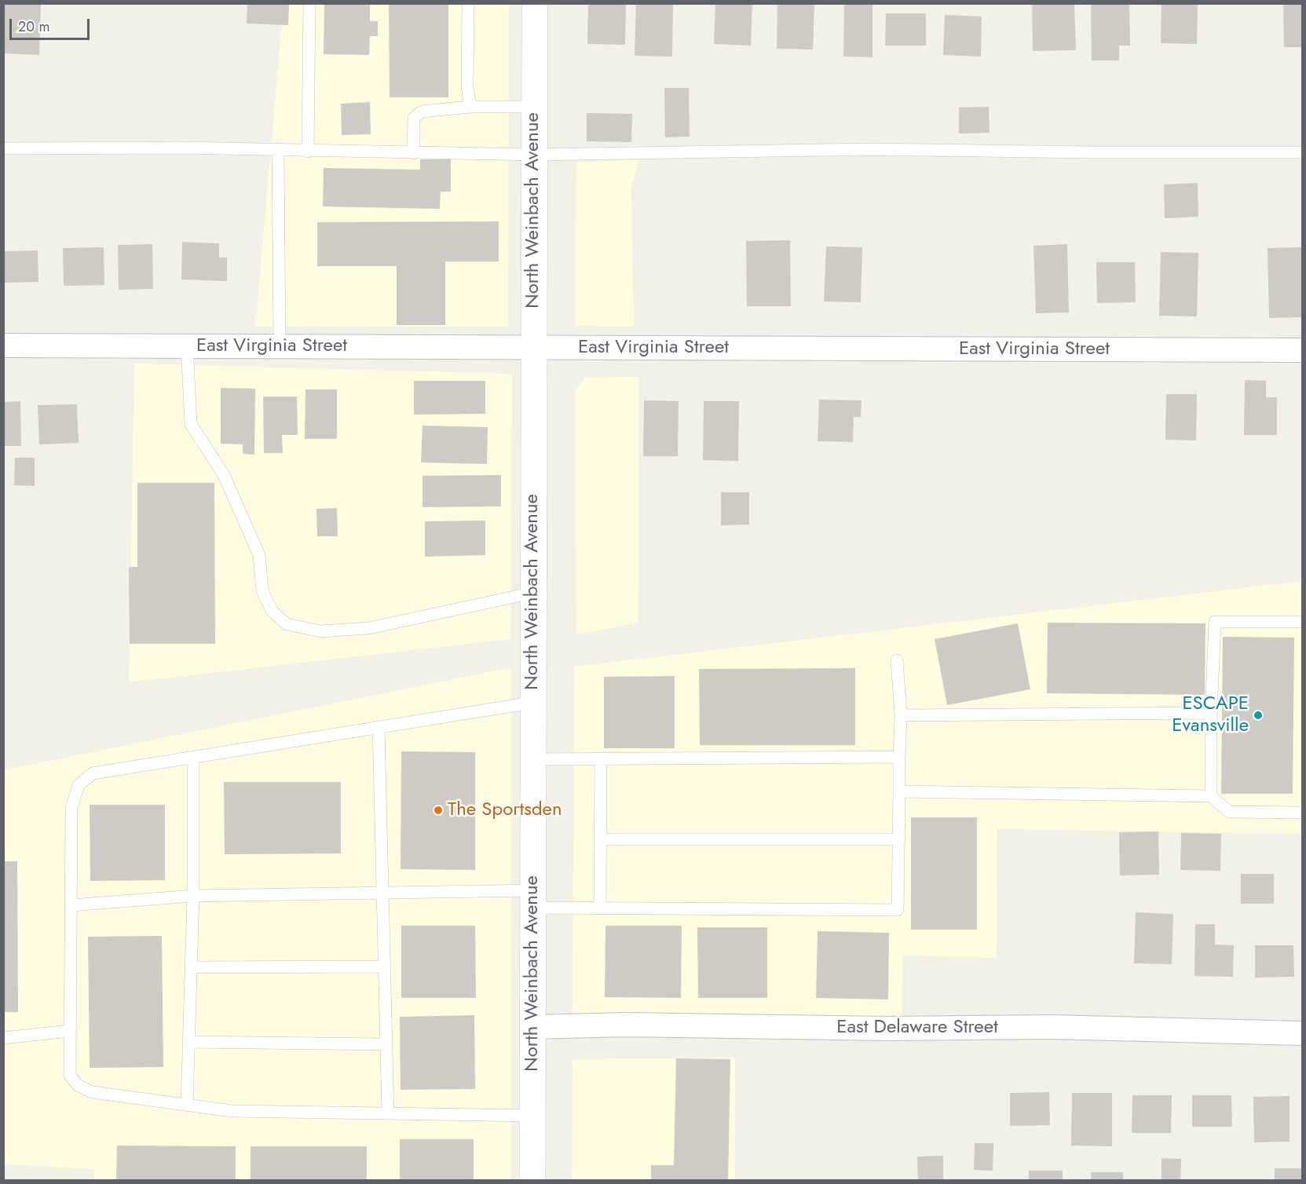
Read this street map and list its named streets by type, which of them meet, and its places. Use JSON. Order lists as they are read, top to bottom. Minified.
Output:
{"streets":{"main road":["North Weinbach Avenue"],"street":["East Virginia Street","East Delaware Street"]},"crossings":[["North Weinbach Avenue","East Virginia Street"],["North Weinbach Avenue","East Delaware Street"]],"places":["ESCAPE Evansville","The Sportsden"],"scale_bar":"20 m"}
